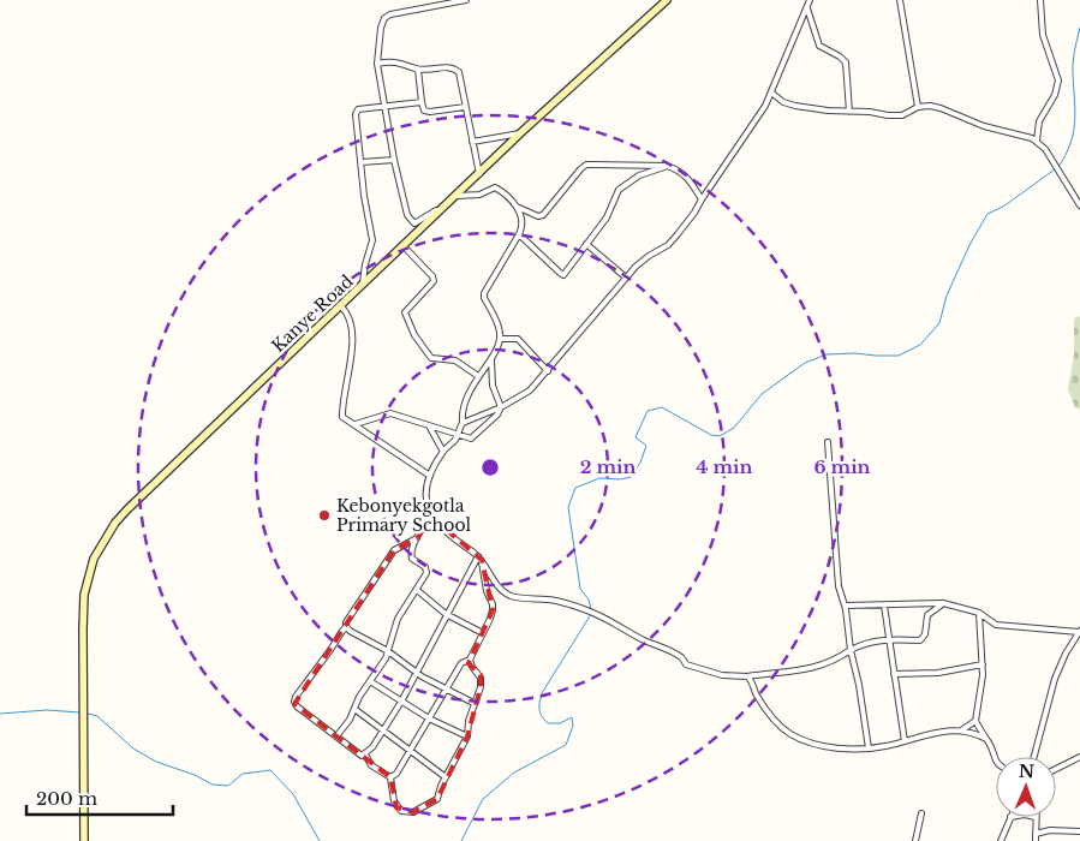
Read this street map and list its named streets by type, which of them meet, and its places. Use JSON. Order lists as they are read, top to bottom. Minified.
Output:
{"streets":{"main road":["Kanye Road"]},"places":["Kebonyekgotla Primary School"],"scale_bar":"200 m","north":"top","rings":["2 min","4 min","6 min"]}
